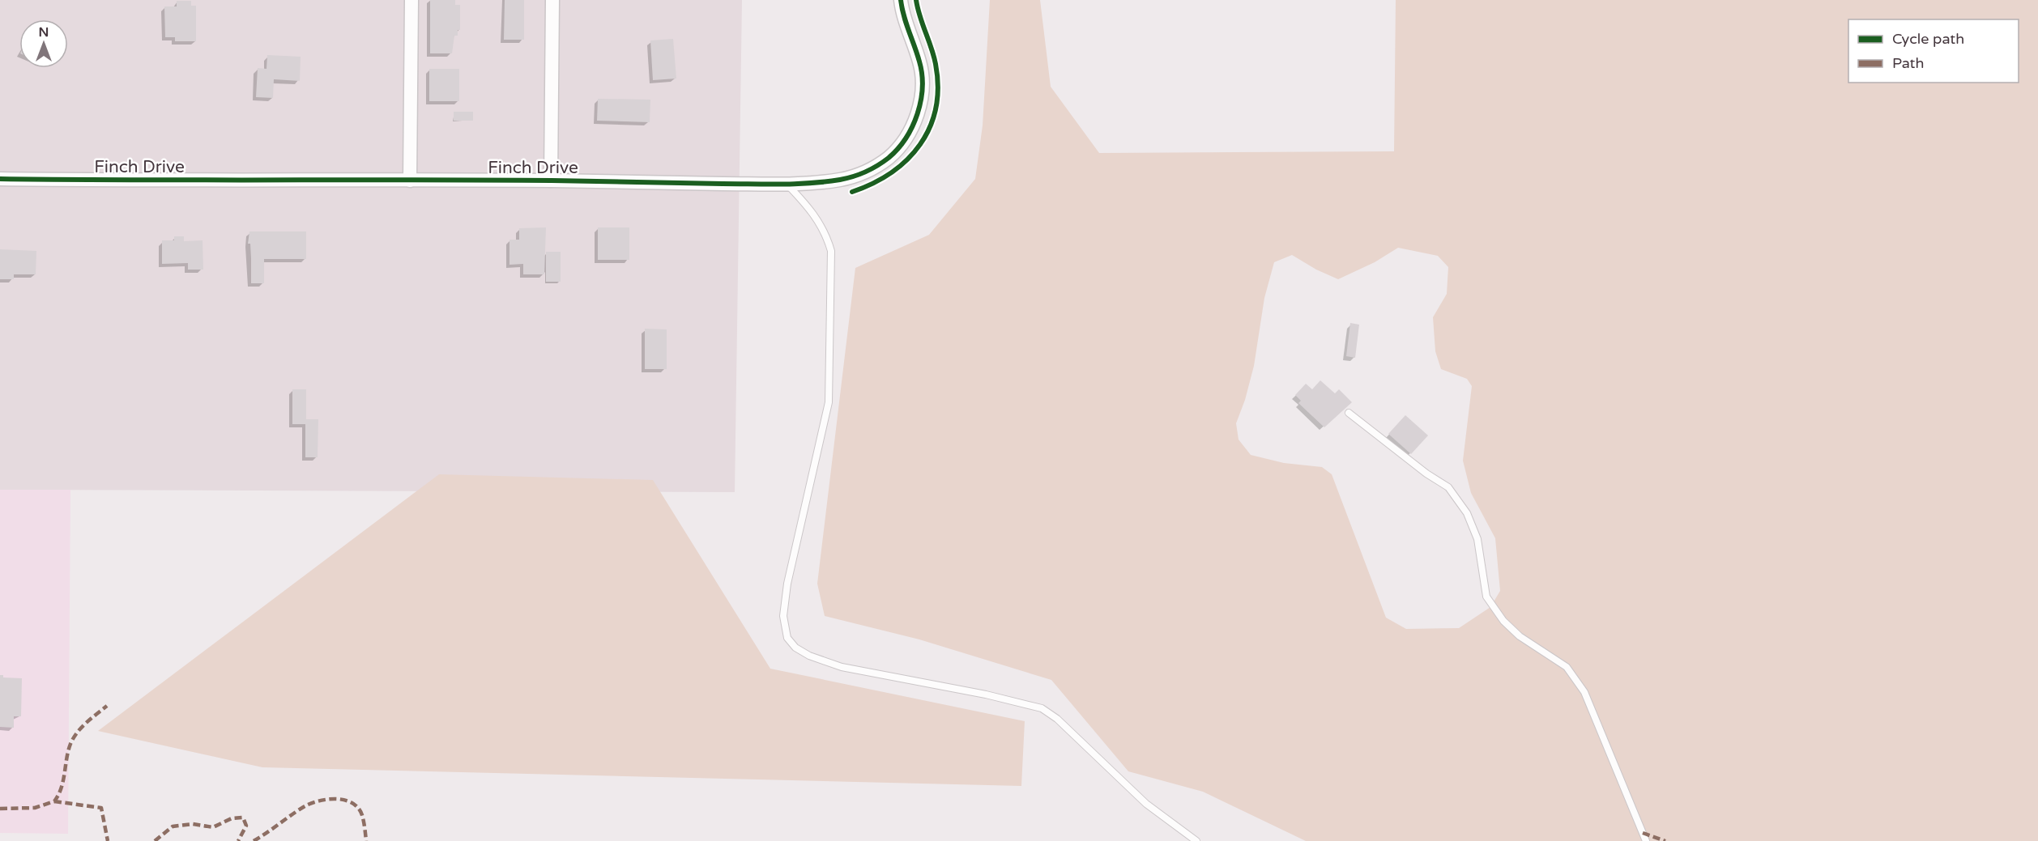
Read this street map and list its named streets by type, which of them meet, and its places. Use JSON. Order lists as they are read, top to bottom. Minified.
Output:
{"streets":{"street":["Finch Drive"]},"legend":["Cycle path","Path"],"north":"top"}
